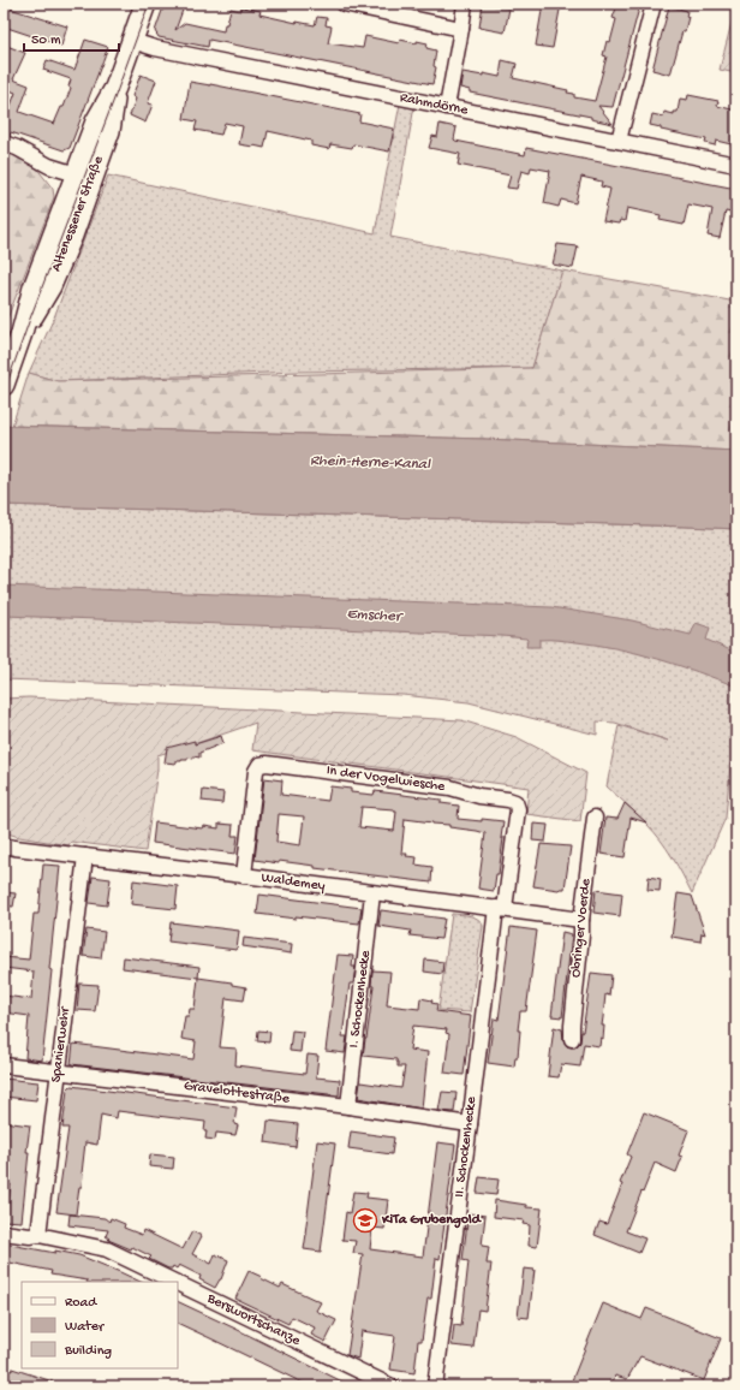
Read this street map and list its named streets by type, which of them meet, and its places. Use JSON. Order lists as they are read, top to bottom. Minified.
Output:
{"streets":{"main road":["Altenessener Straße"],"street":["Rahmdörne","In der Vogelwiesche","Waldemey","Obringer Voerde","I. Schockenhecke","Spanierwehr","Gravelottestraße","II. Schockenhecke","Berswortschanze"]},"crossings":[["Rahmdörne","Altenessener Straße"],["In der Vogelwiesche","Waldemey"],["In der Vogelwiesche","II. Schockenhecke"],["Waldemey","Obringer Voerde"],["Waldemey","I. Schockenhecke"],["Waldemey","Spanierwehr"],["Waldemey","II. Schockenhecke"],["I. Schockenhecke","Gravelottestraße"],["Spanierwehr","Gravelottestraße"],["Spanierwehr","Berswortschanze"],["Gravelottestraße","II. Schockenhecke"]],"water":["Rhein-Herne-Kanal","Emscher"],"places":{"school or university":["KiTa Grubengold"]},"legend":["Road","Water","Building"],"scale_bar":"50 m"}
